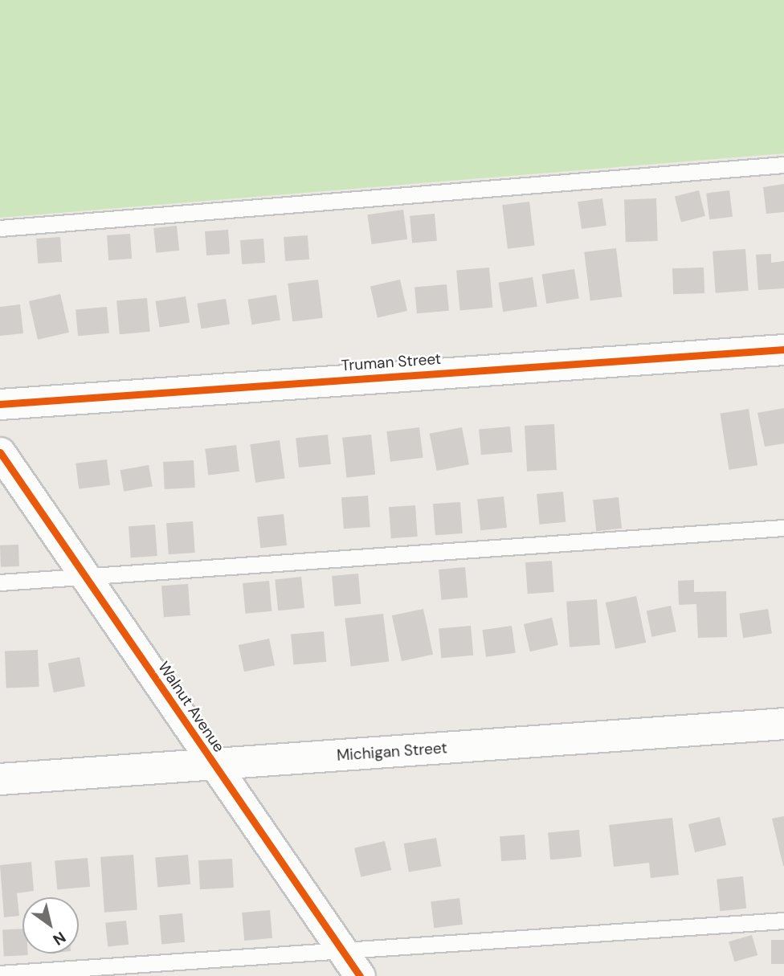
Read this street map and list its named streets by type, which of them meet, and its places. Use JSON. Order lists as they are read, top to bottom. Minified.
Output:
{"streets":{"main road":["Michigan Street"],"street":["Truman Street","Walnut Avenue"]},"crossings":[["Walnut Avenue","Michigan Street"]],"north":"bottom right"}
